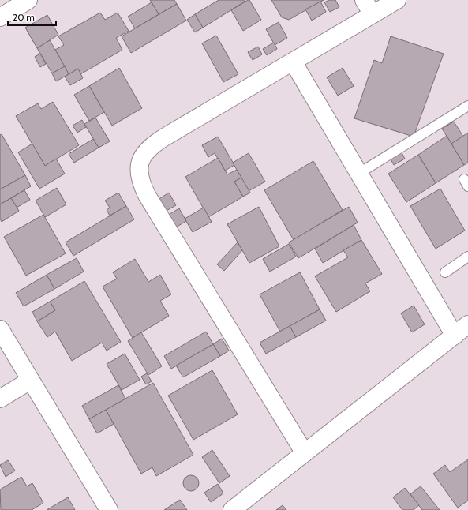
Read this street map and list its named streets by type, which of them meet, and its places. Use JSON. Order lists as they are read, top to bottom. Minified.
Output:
{"scale_bar":"20 m"}
